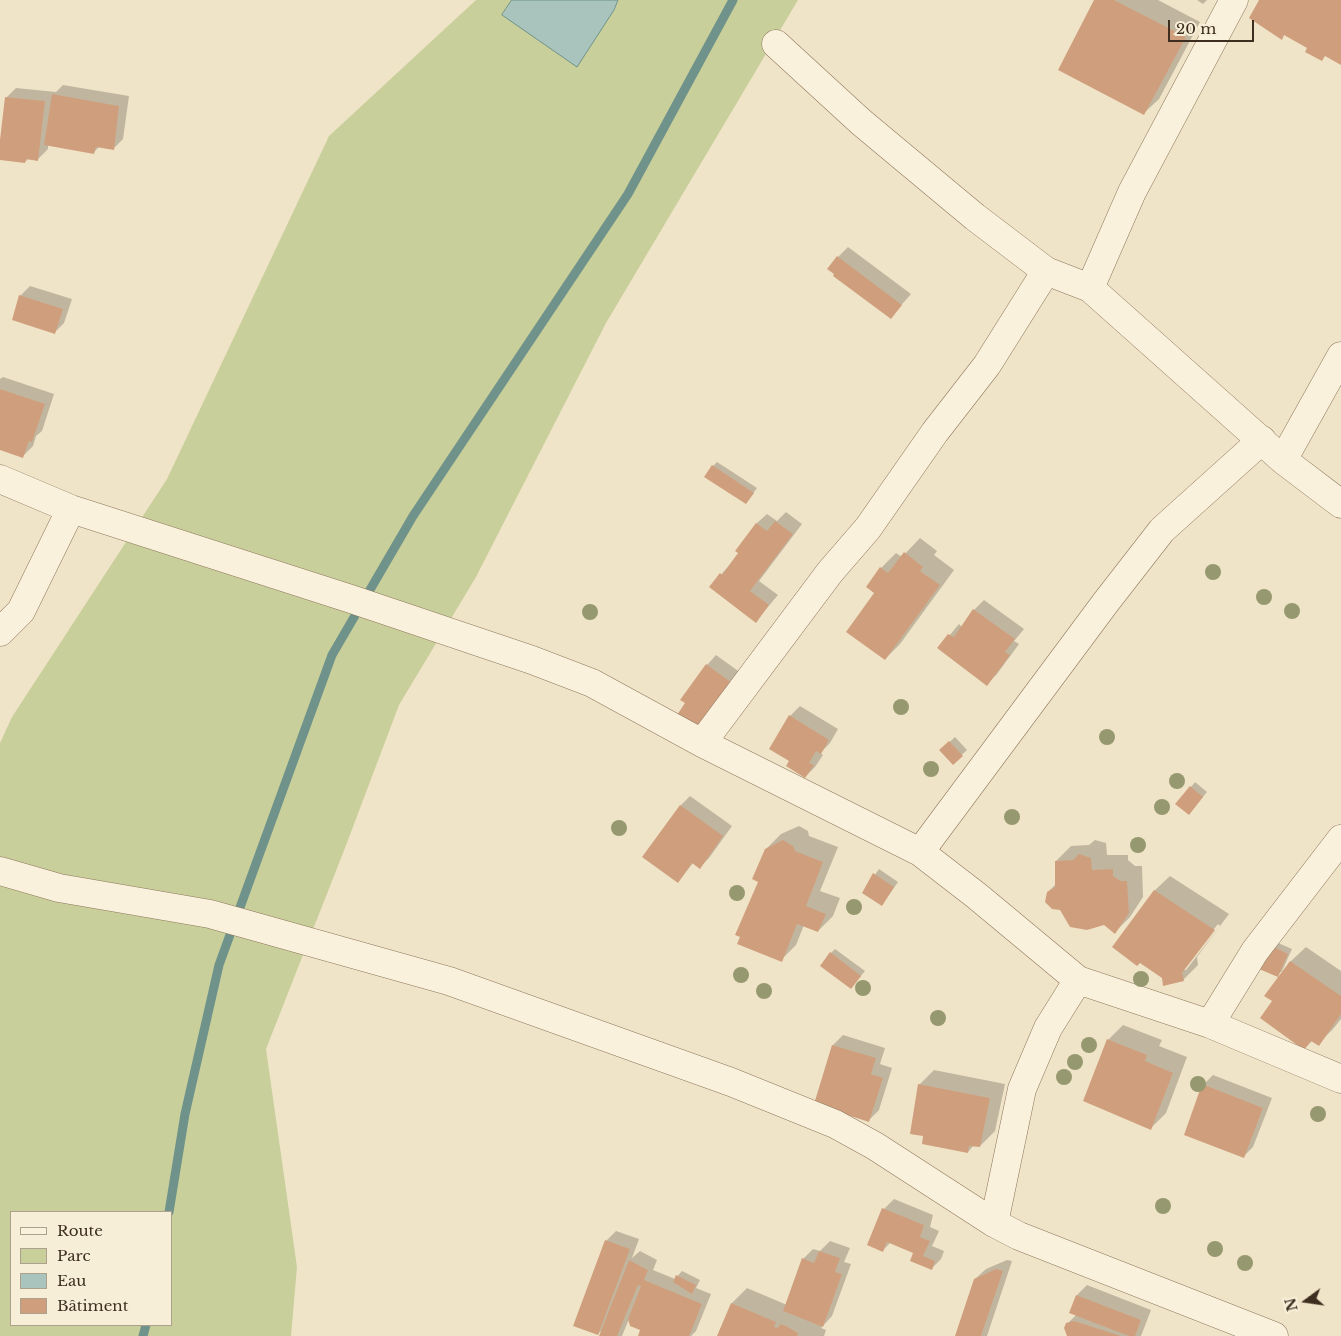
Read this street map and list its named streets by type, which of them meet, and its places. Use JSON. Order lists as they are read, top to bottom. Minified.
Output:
{"legend":["Route","Parc","Eau","Bâtiment"],"scale_bar":"20 m","north":"left"}
